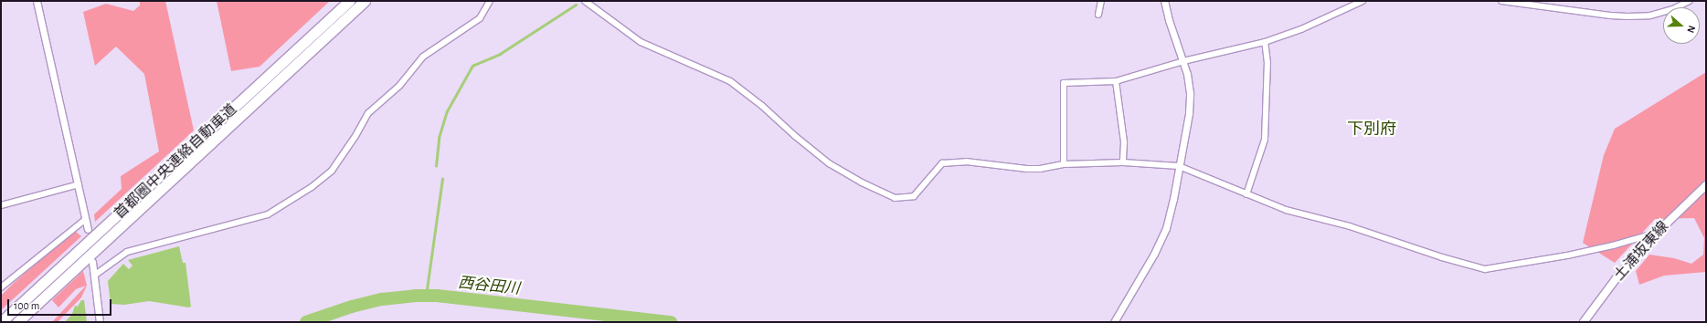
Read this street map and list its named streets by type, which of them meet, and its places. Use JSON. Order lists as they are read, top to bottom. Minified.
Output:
{"streets":{"highway":["首都圏中央連絡自動車道"],"main road":["土浦坂東線"]},"districts":["下別府"],"water":["西谷田川"],"scale_bar":"100 m","north":"right"}
